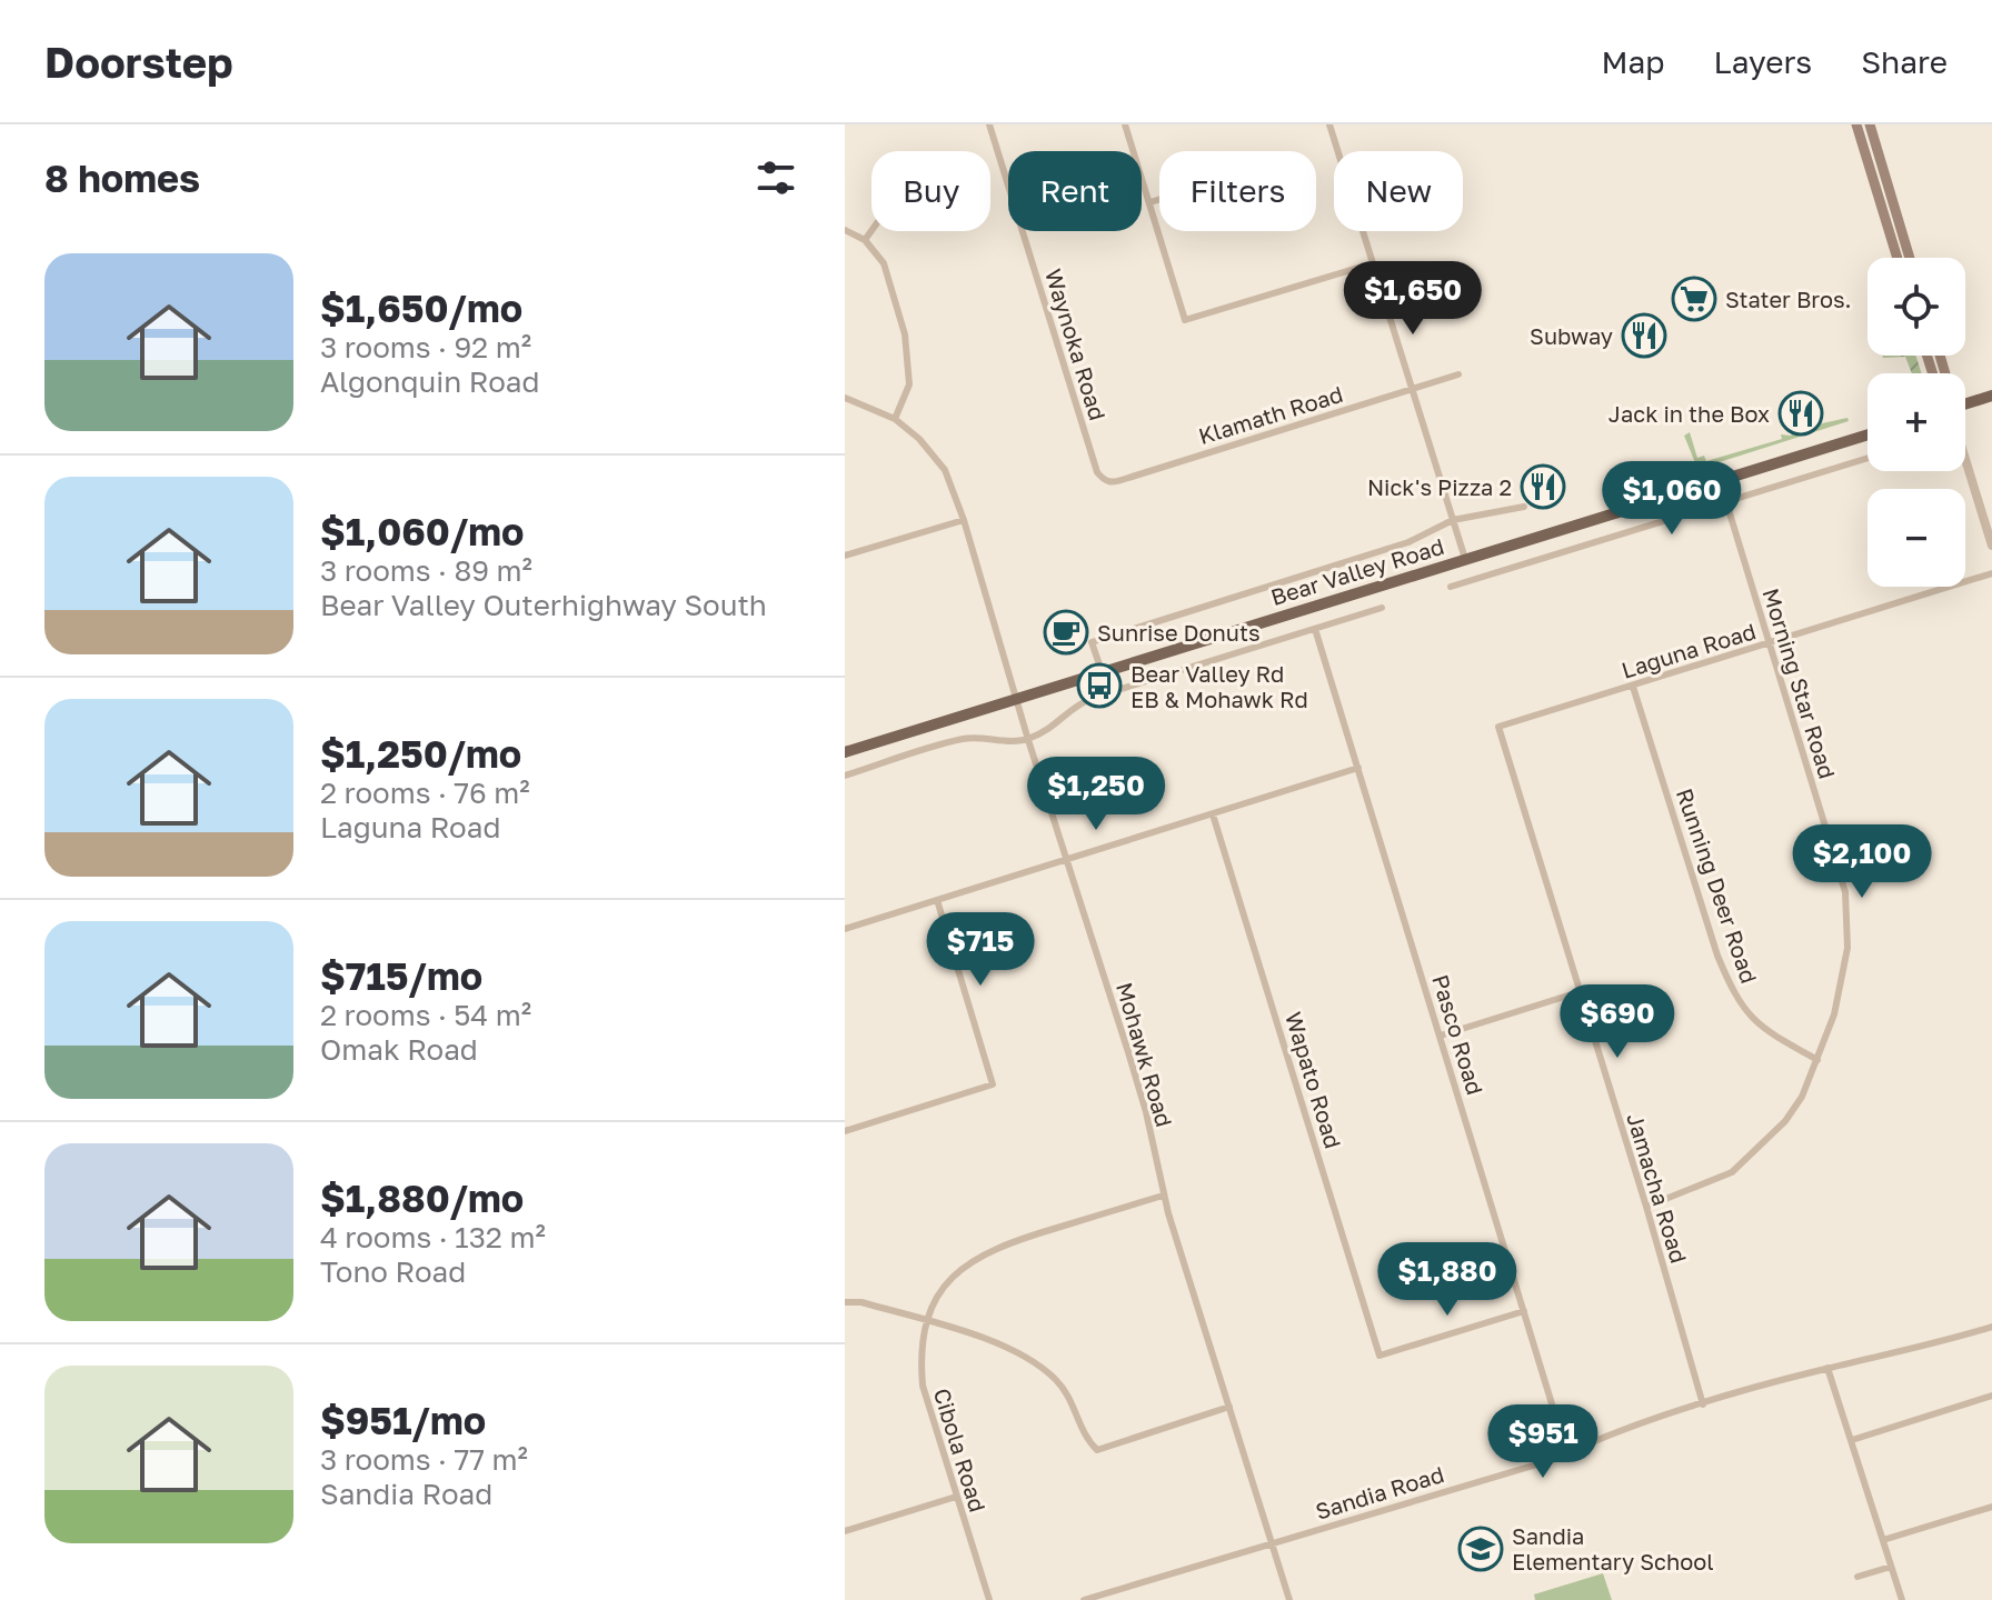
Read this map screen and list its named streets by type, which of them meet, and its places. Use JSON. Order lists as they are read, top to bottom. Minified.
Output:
{"streets":{"main road":["Bear Valley Road"],"street":["Waynoka Road","Klamath Road","Laguna Road","Morning Star Road","Running Deer Road","Pasco Road","Mohawk Road","Wapato Road","Jamacha Road","Cibola Road","Sandia Road"]},"crossings":[["Waynoka Road","Klamath Road"],["Bear Valley Road","Mohawk Road"],["Laguna Road","Morning Star Road"],["Laguna Road","Running Deer Road"],["Laguna Road","Jamacha Road"],["Morning Star Road","Running Deer Road"],["Morning Star Road","Jamacha Road"],["Pasco Road","Wapato Road"],["Pasco Road","Sandia Road"],["Mohawk Road","Cibola Road"],["Mohawk Road","Sandia Road"],["Jamacha Road","Sandia Road"]],"places":{"supermarket":["Stater Bros."],"restaurant":["Subway","Jack in the Box","Nick's Pizza 2"],"cafe":["Sunrise Donuts"],"bus stop":["Bear Valley Rd EB & Mohawk Rd"],"school or university":["Sandia Elementary School"]},"page":{"header":"Doorstep","nav":["Map","Layers","Share"],"heading":"8 homes","chip":["Buy","Rent","Filters","New"],"list":[{"name":"$1,650/mo","note":"3 rooms · 92 m² · Algonquin Road"},{"name":"$1,060/mo","note":"3 rooms · 89 m² · Bear Valley Outerhighway South"},{"name":"$1,250/mo","note":"2 rooms · 76 m² · Laguna Road"},{"name":"$715/mo","note":"2 rooms · 54 m² · Omak Road"},{"name":"$1,880/mo","note":"4 rooms · 132 m² · Tono Road"},{"name":"$951/mo","note":"3 rooms · 77 m² · Sandia Road"}],"map_buttons":["+","−"],"price":["$1,650","$1,060","$1,250","$2,100","$715","$690","$1,880","$951"]}}
